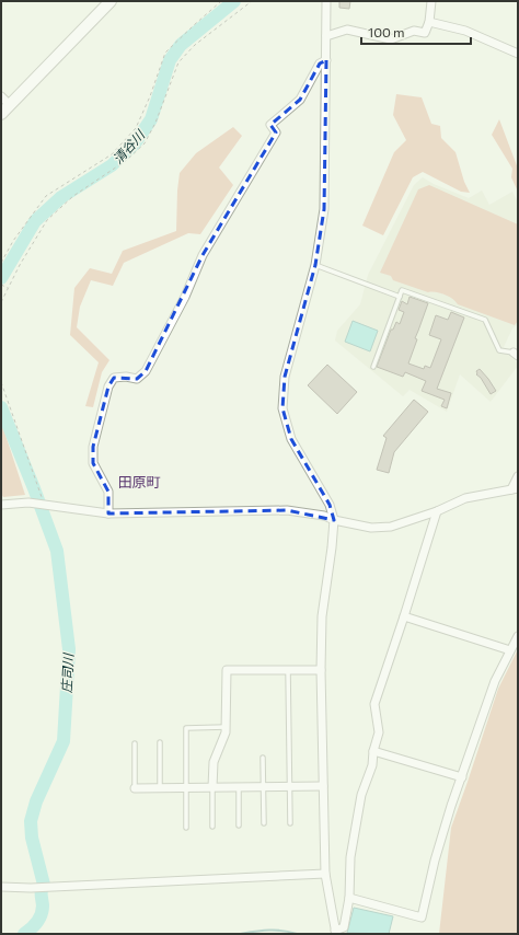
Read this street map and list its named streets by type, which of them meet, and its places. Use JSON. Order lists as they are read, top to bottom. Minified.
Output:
{"districts":["田原町"],"water":["清谷川","庄司川"],"scale_bar":"100 m"}
